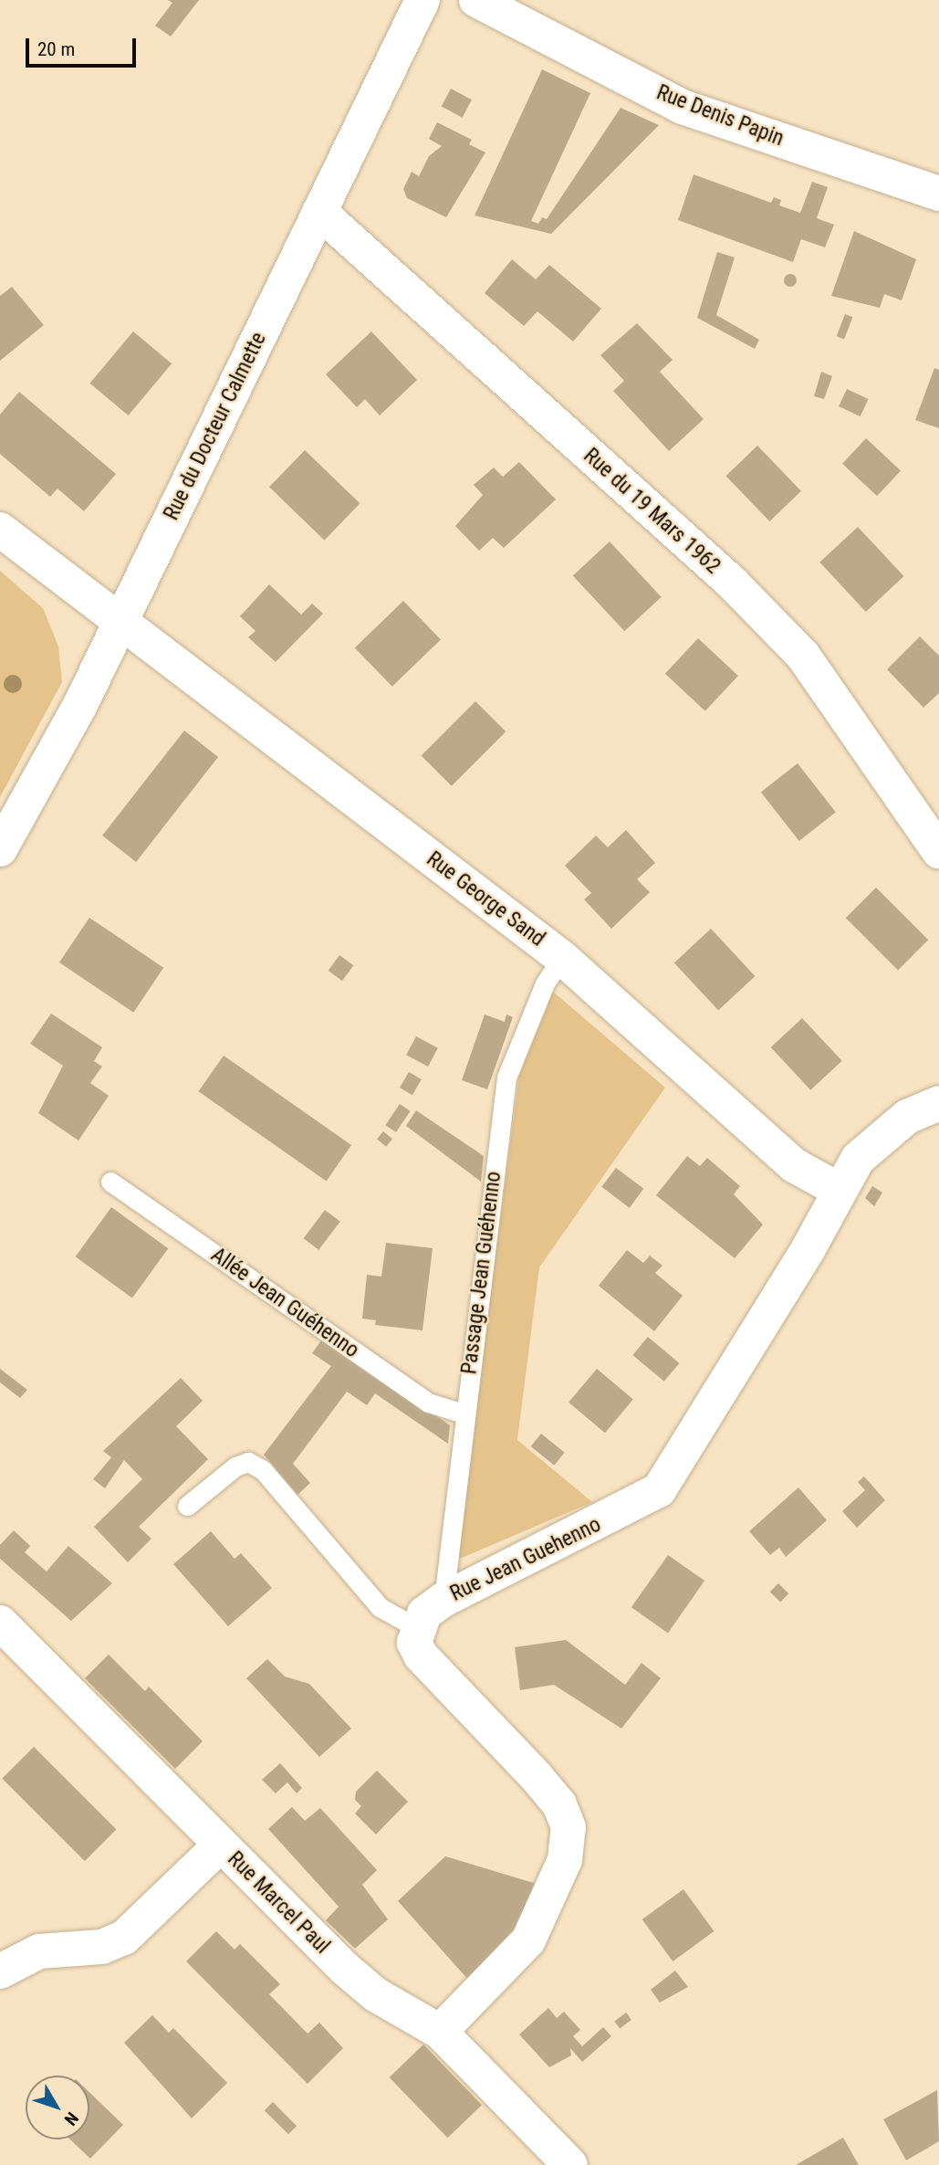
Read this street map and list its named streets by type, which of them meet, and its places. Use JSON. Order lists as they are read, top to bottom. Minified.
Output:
{"streets":{"street":["Rue Denis Papin","Rue du Docteur Calmette","Rue du 19 Mars 1962","Rue George Sand","Rue Jean Guehenno","Rue Marcel Paul"],"lane":["Passage Jean Guéhenno","Allée Jean Guéhenno"]},"crossings":[["Rue du Docteur Calmette","Rue du 19 Mars 1962"],["Rue du Docteur Calmette","Rue George Sand"],["Rue George Sand","Passage Jean Guéhenno"],["Rue George Sand","Rue Jean Guehenno"],["Passage Jean Guéhenno","Allée Jean Guéhenno"],["Passage Jean Guéhenno","Rue Jean Guehenno"]],"scale_bar":"20 m","north":"bottom right"}
